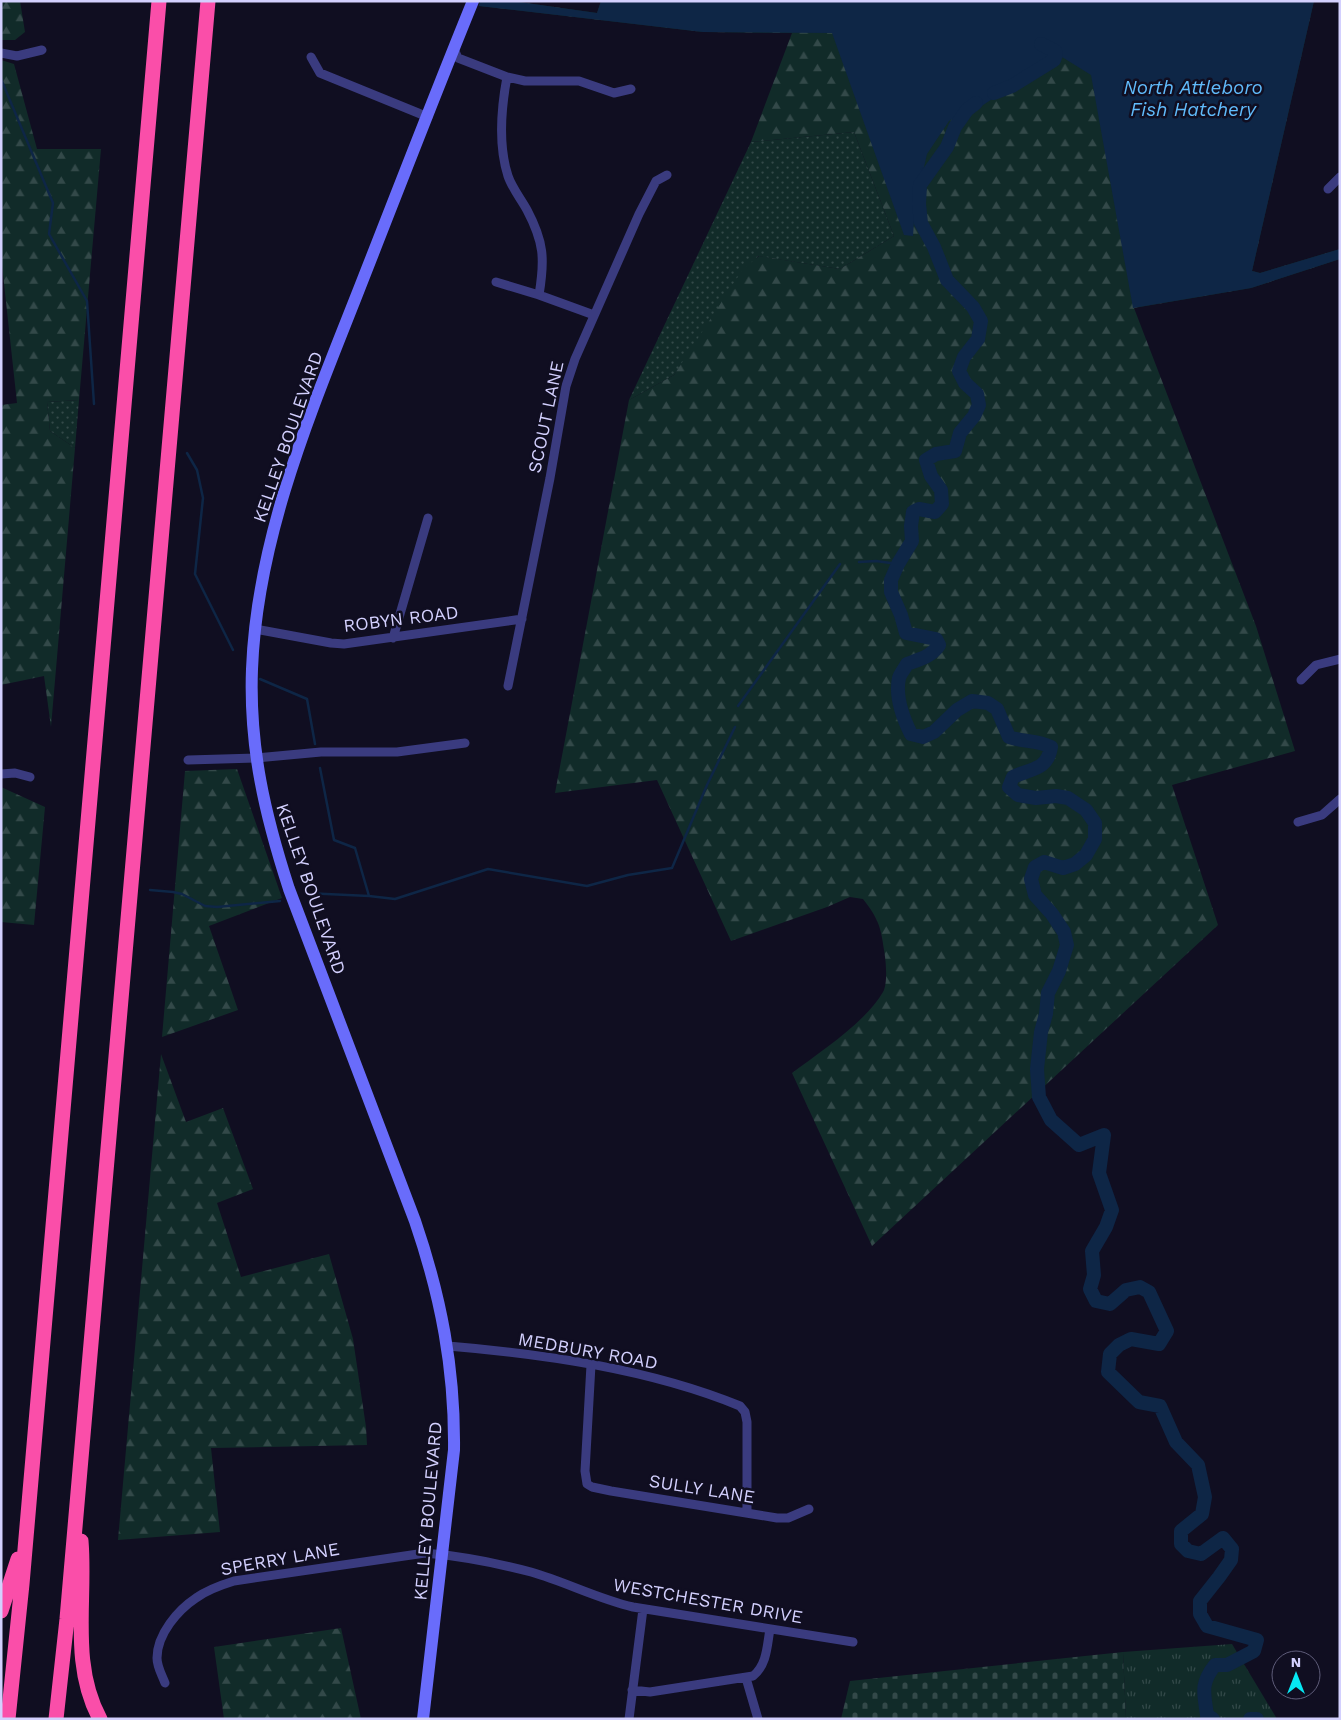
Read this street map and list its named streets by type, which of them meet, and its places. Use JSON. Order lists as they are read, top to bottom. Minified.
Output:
{"streets":{"main road":["KELLEY BOULEVARD"],"street":["SCOUT LANE","ROBYN ROAD","MEDBURY ROAD","SULLY LANE","SPERRY LANE","WESTCHESTER DRIVE"]},"crossings":[["SCOUT LANE","ROBYN ROAD"],["KELLEY BOULEVARD","ROBYN ROAD"],["KELLEY BOULEVARD","MEDBURY ROAD"],["KELLEY BOULEVARD","SPERRY LANE"],["KELLEY BOULEVARD","WESTCHESTER DRIVE"],["MEDBURY ROAD","SULLY LANE"],["SPERRY LANE","WESTCHESTER DRIVE"]],"water":["North Attleboro Fish Hatchery"],"north":"top"}
